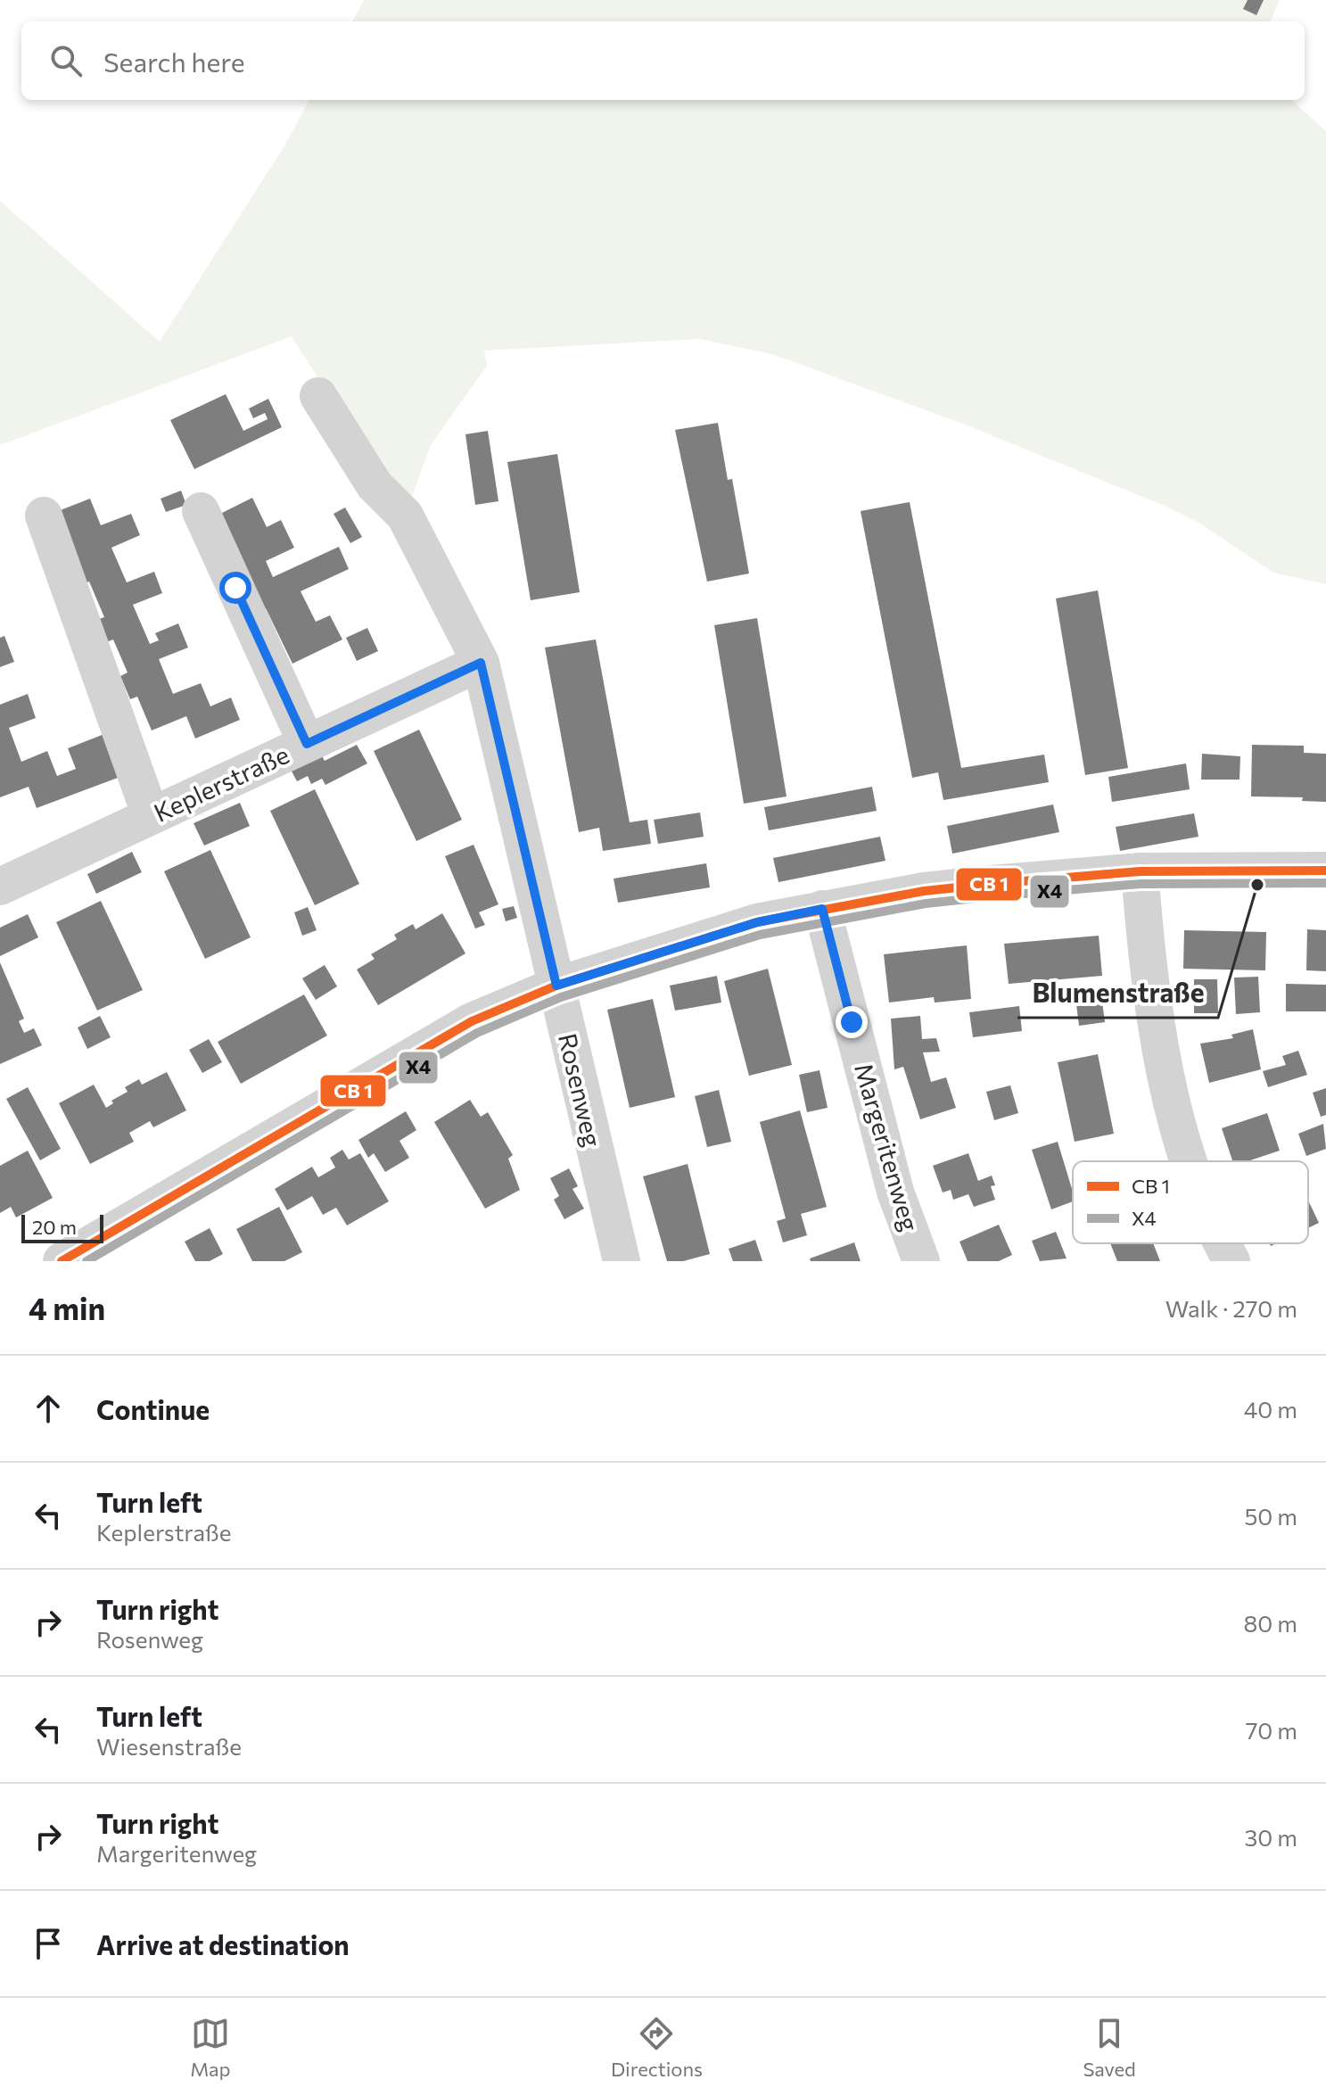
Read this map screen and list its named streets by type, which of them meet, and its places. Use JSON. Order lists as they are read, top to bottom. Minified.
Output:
{"streets":{"street":["Keplerstraße","Rosenweg","Margeritenweg"]},"crossings":[["Keplerstraße","Rosenweg"]],"places":["Blumenstraße"],"lines":["transit line X4"],"legend":["CB 1","X4"],"scale_bar":"20 m","page":{"search":"Search here","scale":"20 m","heading":["4 min","Walk · 270 m"],"list":[["Continue","40 m"],["Turn left","Keplerstraße","50 m"],["Turn right","Rosenweg","80 m"],["Turn left","Wiesenstraße","70 m"],["Turn right","Margeritenweg","30 m"],"Arrive at destination"],"nav":["Map","Directions","Saved"]}}
